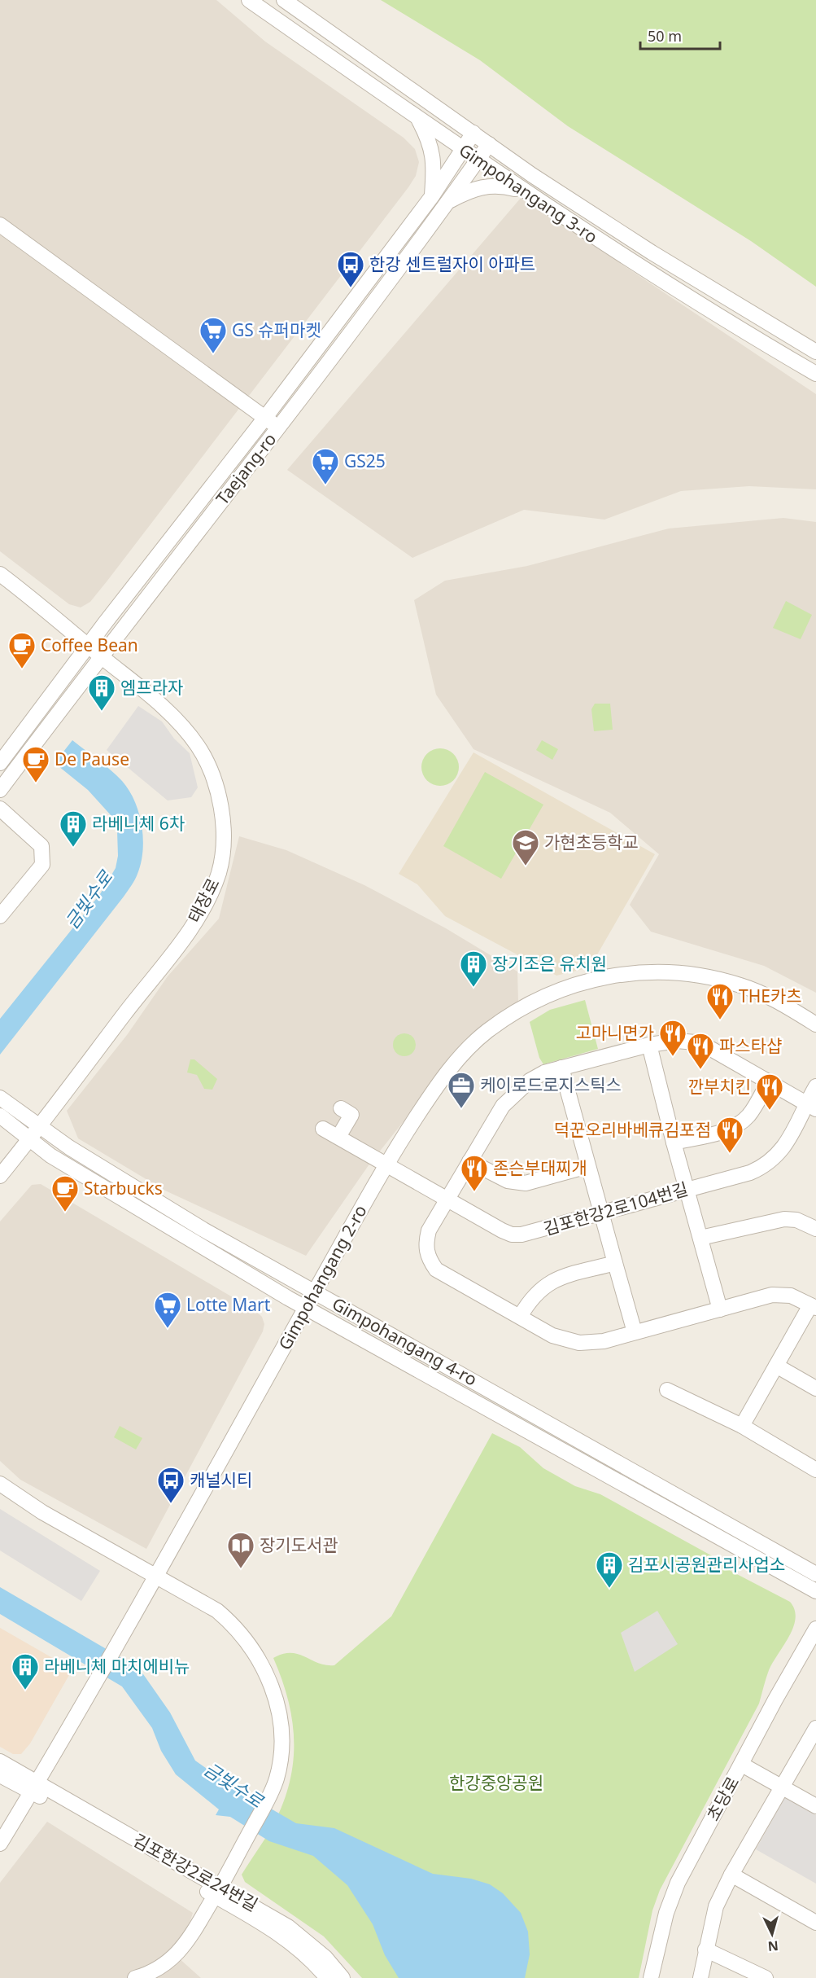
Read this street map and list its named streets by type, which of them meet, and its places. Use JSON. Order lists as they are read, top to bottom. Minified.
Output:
{"streets":{"street":["Gimpohangang 3-ro","Taejang-ro","태장로","김포한강2로104번길","Gimpohangang 2-ro","Gimpohangang 4-ro","초당로","김포한강2로24번길"]},"crossings":[["Gimpohangang 3-ro","Taejang-ro"],["Taejang-ro","태장로"],["태장로","Gimpohangang 4-ro"],["김포한강2로104번길","Gimpohangang 2-ro"],["Gimpohangang 2-ro","Gimpohangang 4-ro"],["Gimpohangang 2-ro","김포한강2로24번길"]],"water":["금빛수로"],"parks":["한강중앙공원"],"places":{"bus stop":["한강 센트럴자이 아파트","캐널시티"],"supermarket":["GS 슈퍼마켓","GS25","Lotte Mart"],"cafe":["Coffee Bean","De Pause","Starbucks"],"building":["엠프라자","라베니체 6차","장기조은 유치원","김포시공원관리사업소","라베니체 마치에비뉴"],"school or university":["가현초등학교"],"restaurant":["THE카츠","고마니면가","파스타샵","깐부치킨","덕꾼오리바베큐김포점","존슨부대찌개"],"office":["케이로드로지스틱스"],"library":["장기도서관"]},"scale_bar":"50 m","north":"bottom"}
